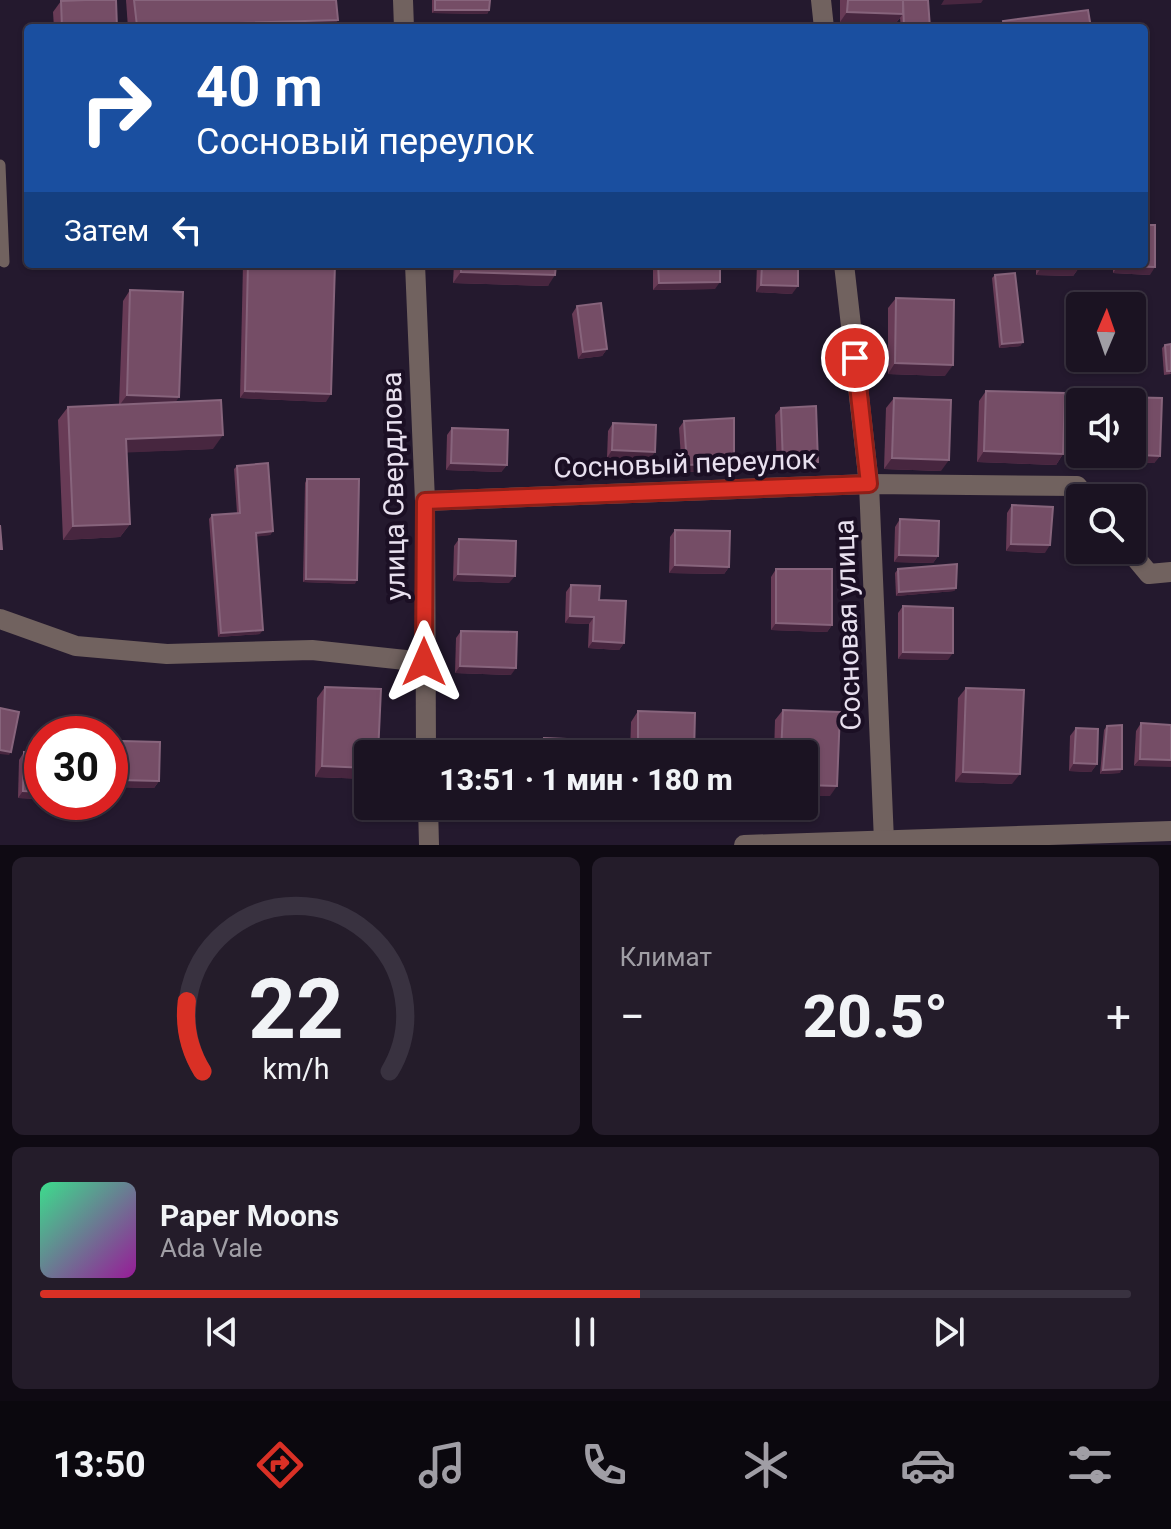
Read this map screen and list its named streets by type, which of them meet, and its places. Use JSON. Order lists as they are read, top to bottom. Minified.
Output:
{"streets":{"street":["Сосновый переулок","улица Свердлова","Сосновая улица"]},"crossings":[["Сосновый переулок","улица Свердлова"],["Сосновый переулок","Сосновая улица"]],"north":"top","page":{"turn":["40 m","Сосновый переулок"],"then":"Затем","limit":"30","trip":"13:51 · 1 мин · 180 m","tile":"Климат","heat":["−","20.5°","+"],"song":["Paper Moons","Ada Vale"],"tabs":"13:50","gauge":["22","km/h"]}}
